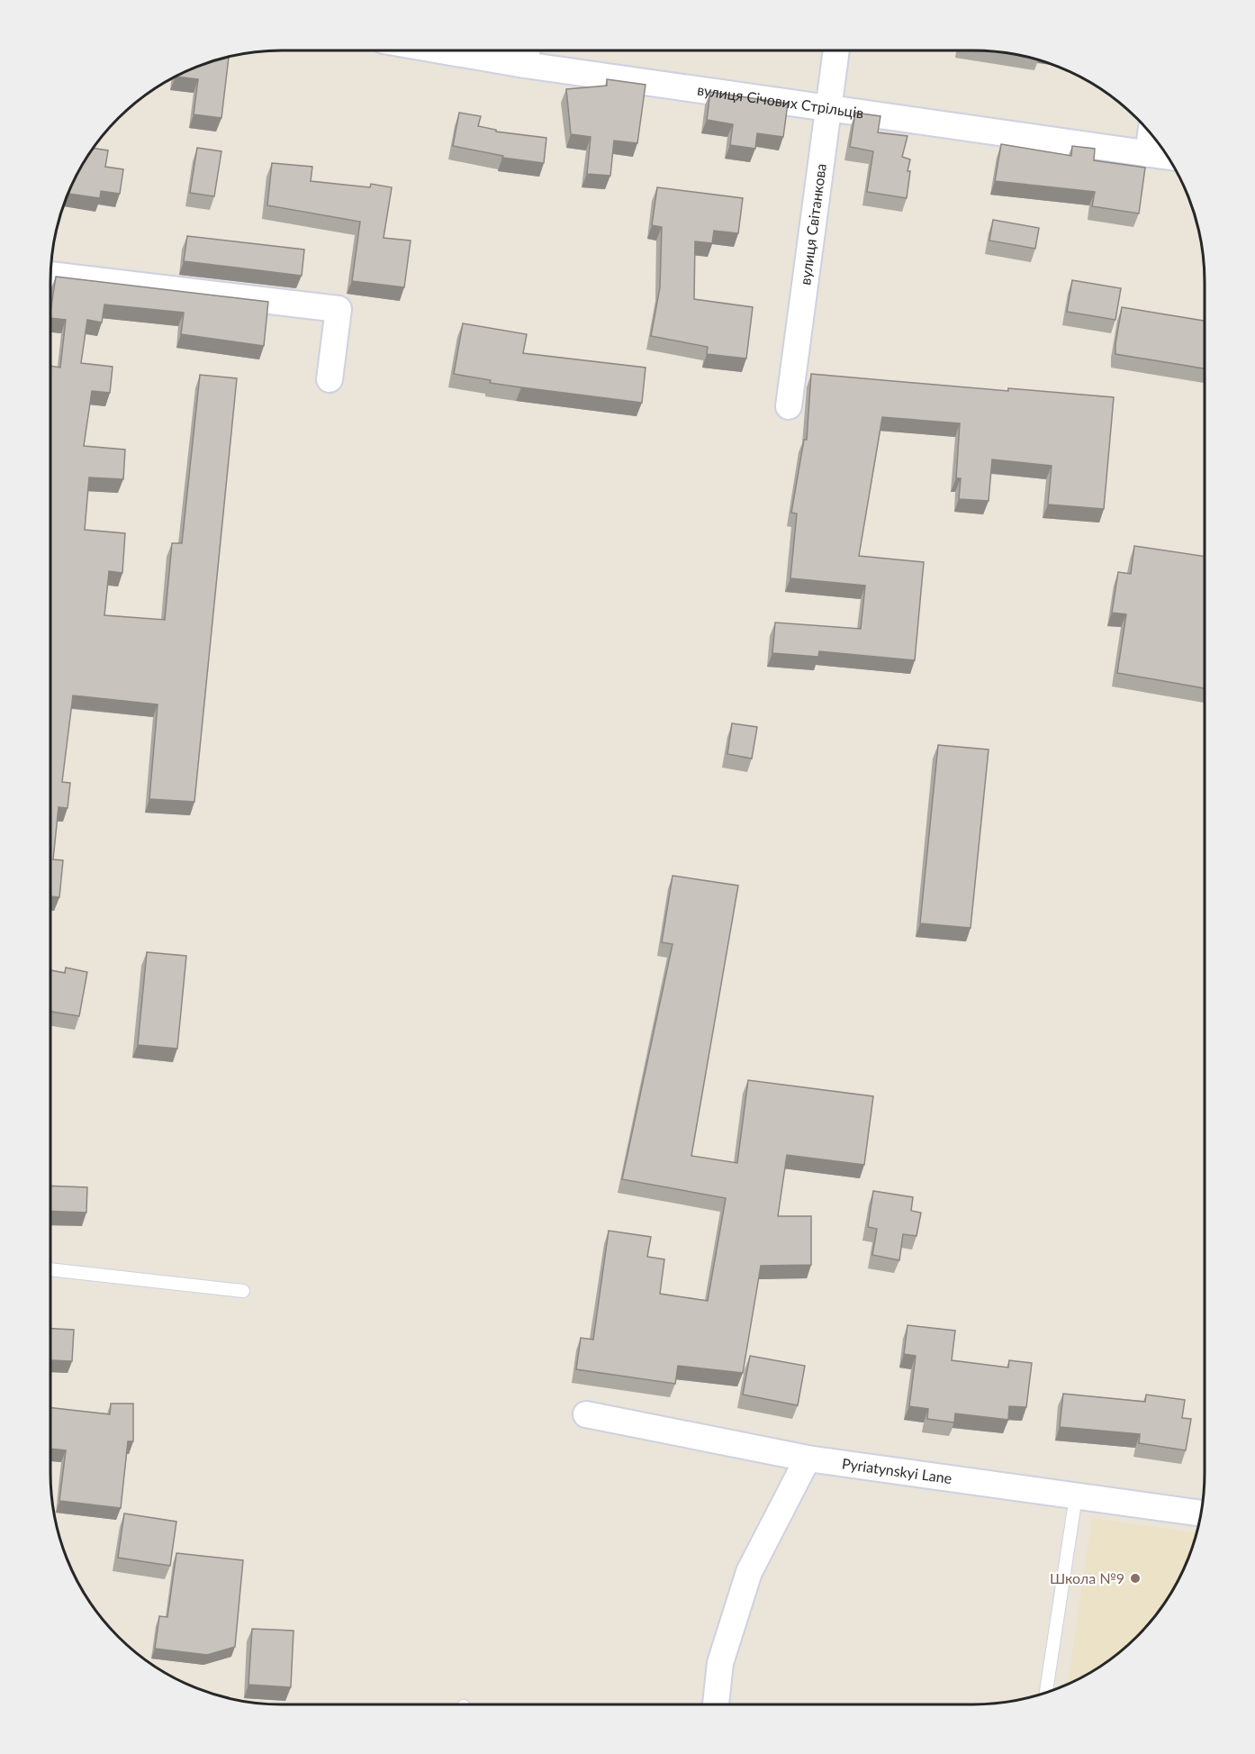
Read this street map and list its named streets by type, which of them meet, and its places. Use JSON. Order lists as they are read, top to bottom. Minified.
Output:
{"streets":{"street":["вулиця Січових Стрільців","вулиця Світанкова","Pyriatynskyi Lane"]},"crossings":[["вулиця Січових Стрільців","вулиця Світанкова"]],"places":["Школа №9"]}
